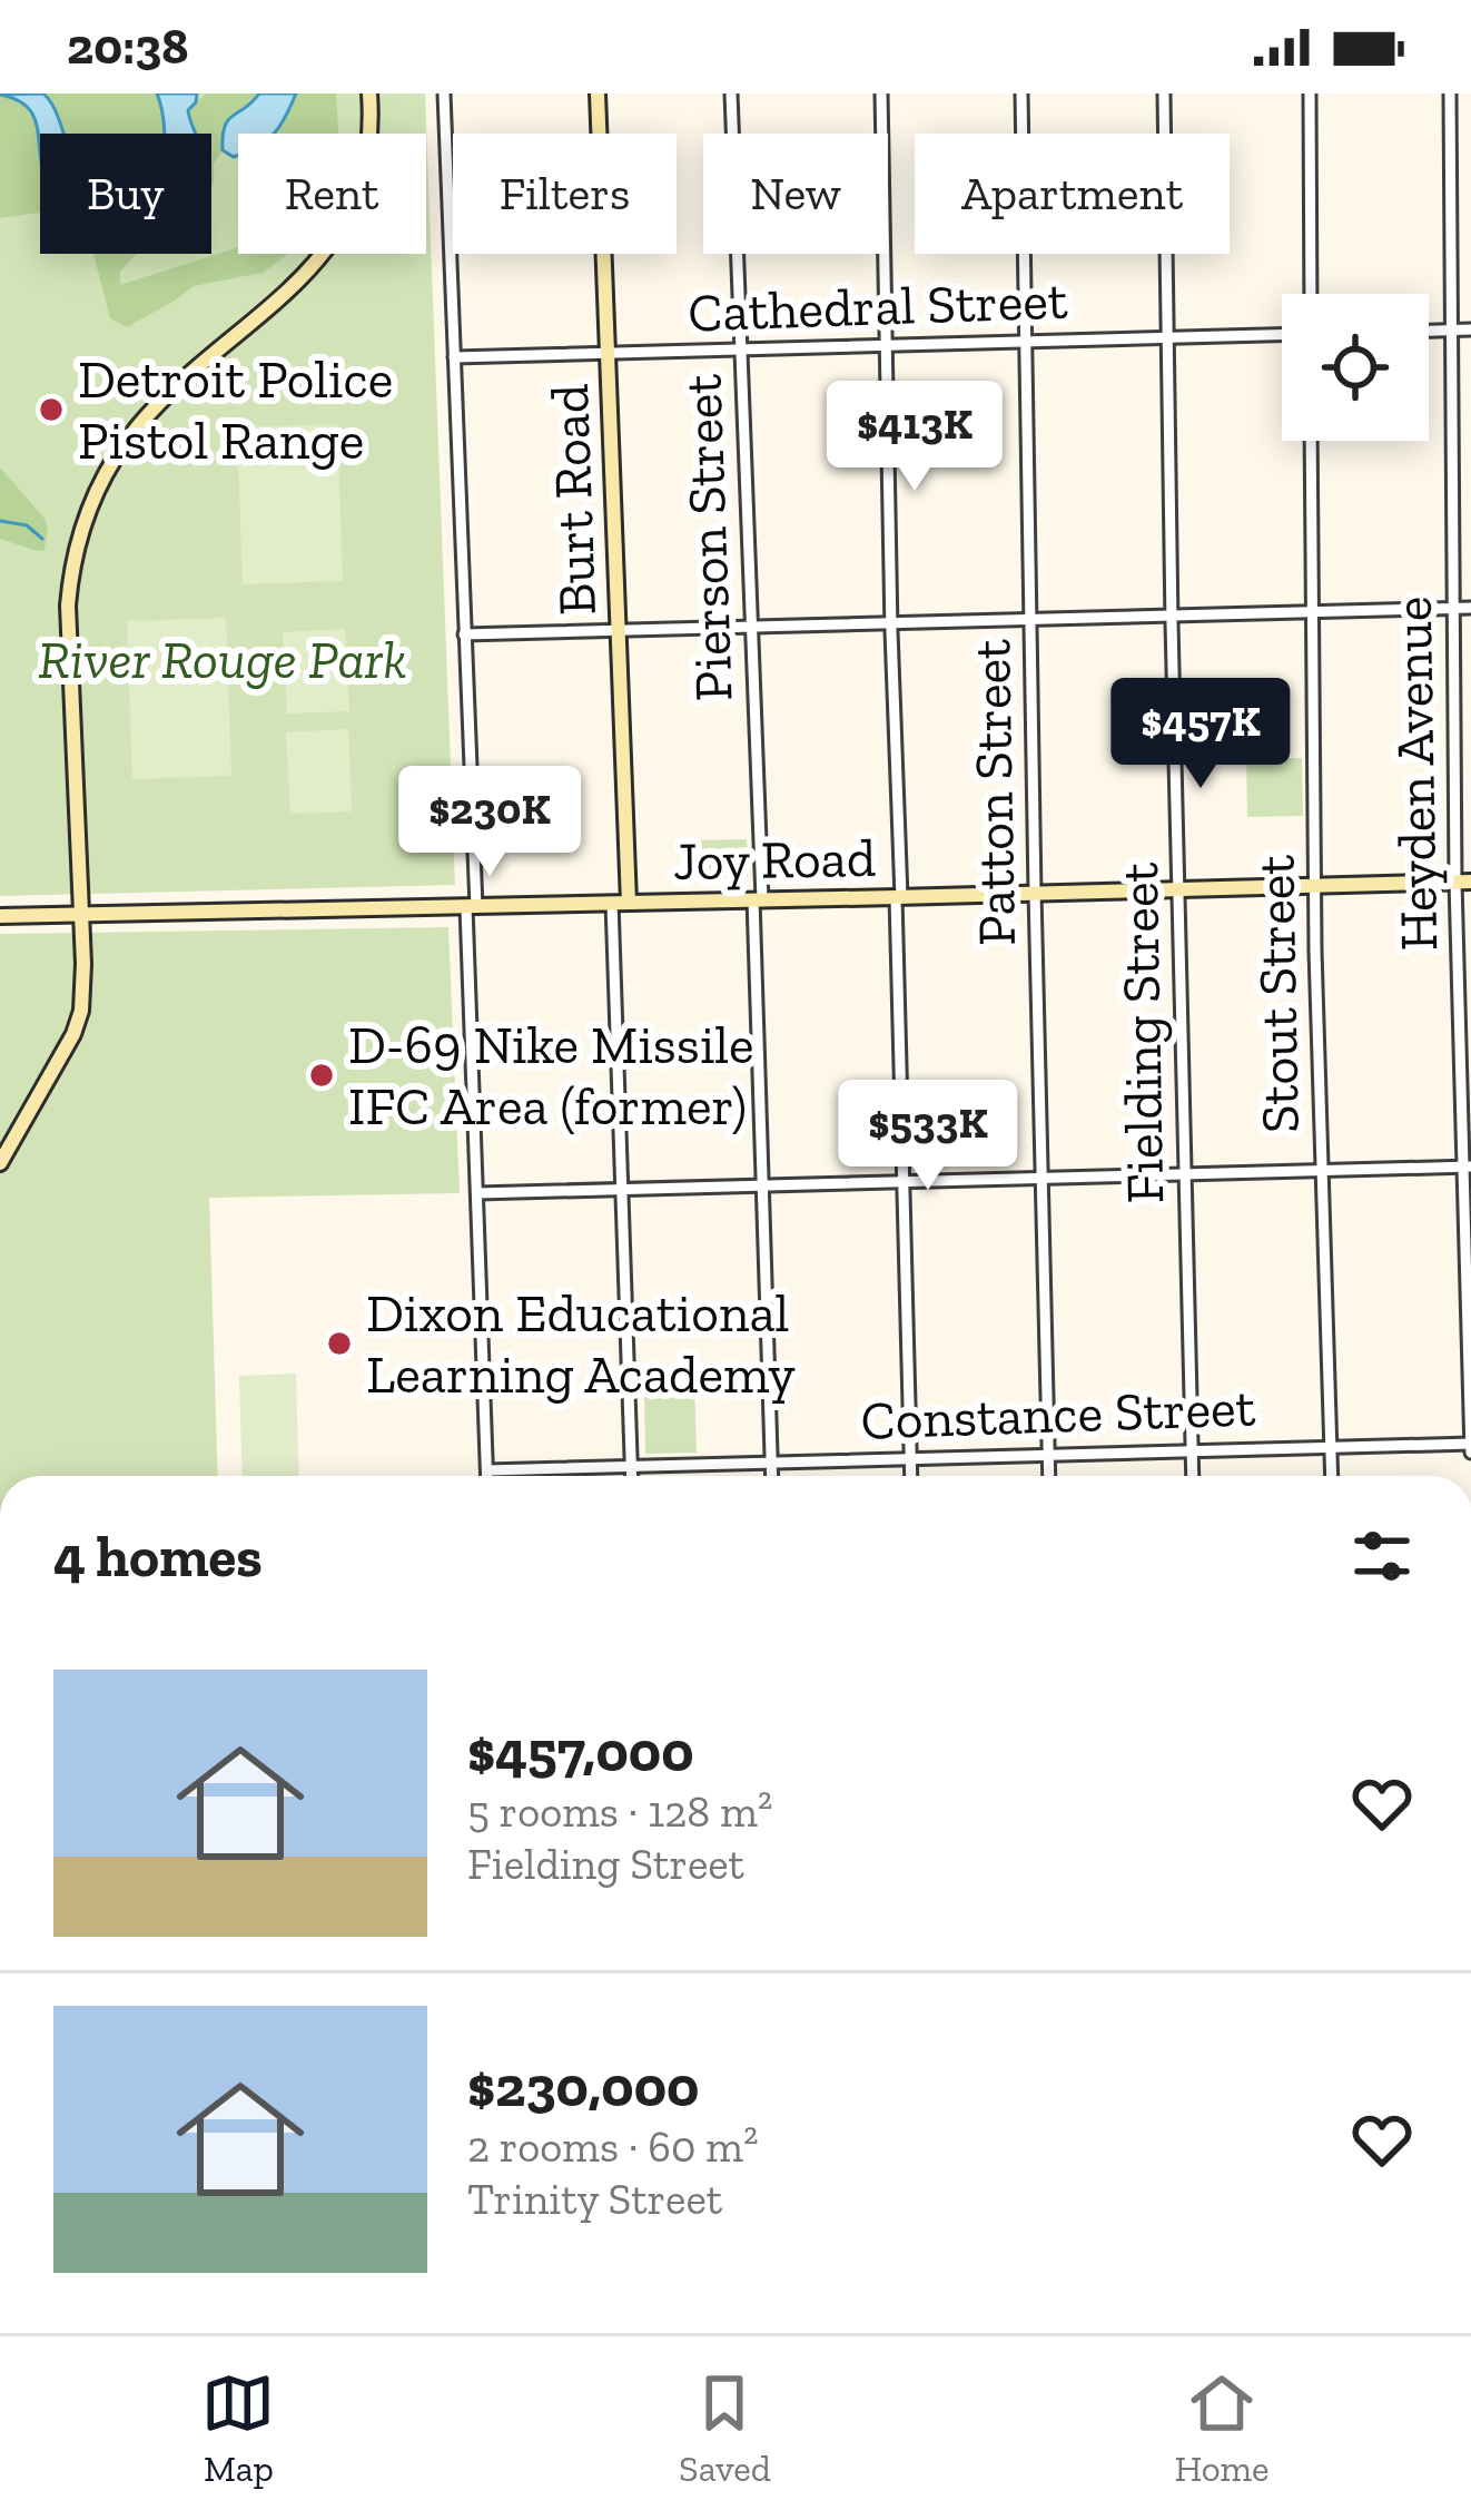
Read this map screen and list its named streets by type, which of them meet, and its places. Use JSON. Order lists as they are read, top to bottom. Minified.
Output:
{"streets":{"street":["Cathedral Street","Burt Road","Pierson Street","Heyden Avenue","Patton Street","Joy Road","Stout Street","Fielding Street","Constance Street"]},"crossings":[["Cathedral Street","Burt Road"],["Cathedral Street","Pierson Street"],["Cathedral Street","Patton Street"],["Cathedral Street","Fielding Street"],["Burt Road","Joy Road"],["Burt Road","Constance Street"],["Pierson Street","Joy Road"],["Pierson Street","Constance Street"],["Heyden Avenue","Joy Road"],["Heyden Avenue","Constance Street"],["Patton Street","Joy Road"],["Patton Street","Constance Street"],["Joy Road","Stout Street"],["Joy Road","Fielding Street"],["Stout Street","Constance Street"],["Fielding Street","Constance Street"]],"parks":["River Rouge Park"],"places":["Detroit Police Pistol Range","D-69 Nike Missile IFC Area (former)","Dixon Educational Learning Academy"],"page":{"status":"20:38","chip":["Buy","Rent","Filters","New","Apartment"],"price":["$413K","$457K","$230K","$533K"],"heading":"4 homes","list":[{"name":"$457,000","note":"5 rooms · 128 m² · Fielding Street"},{"name":"$230,000","note":"2 rooms · 60 m² · Trinity Street"}],"tabs":["Map","Saved","Home"]}}
